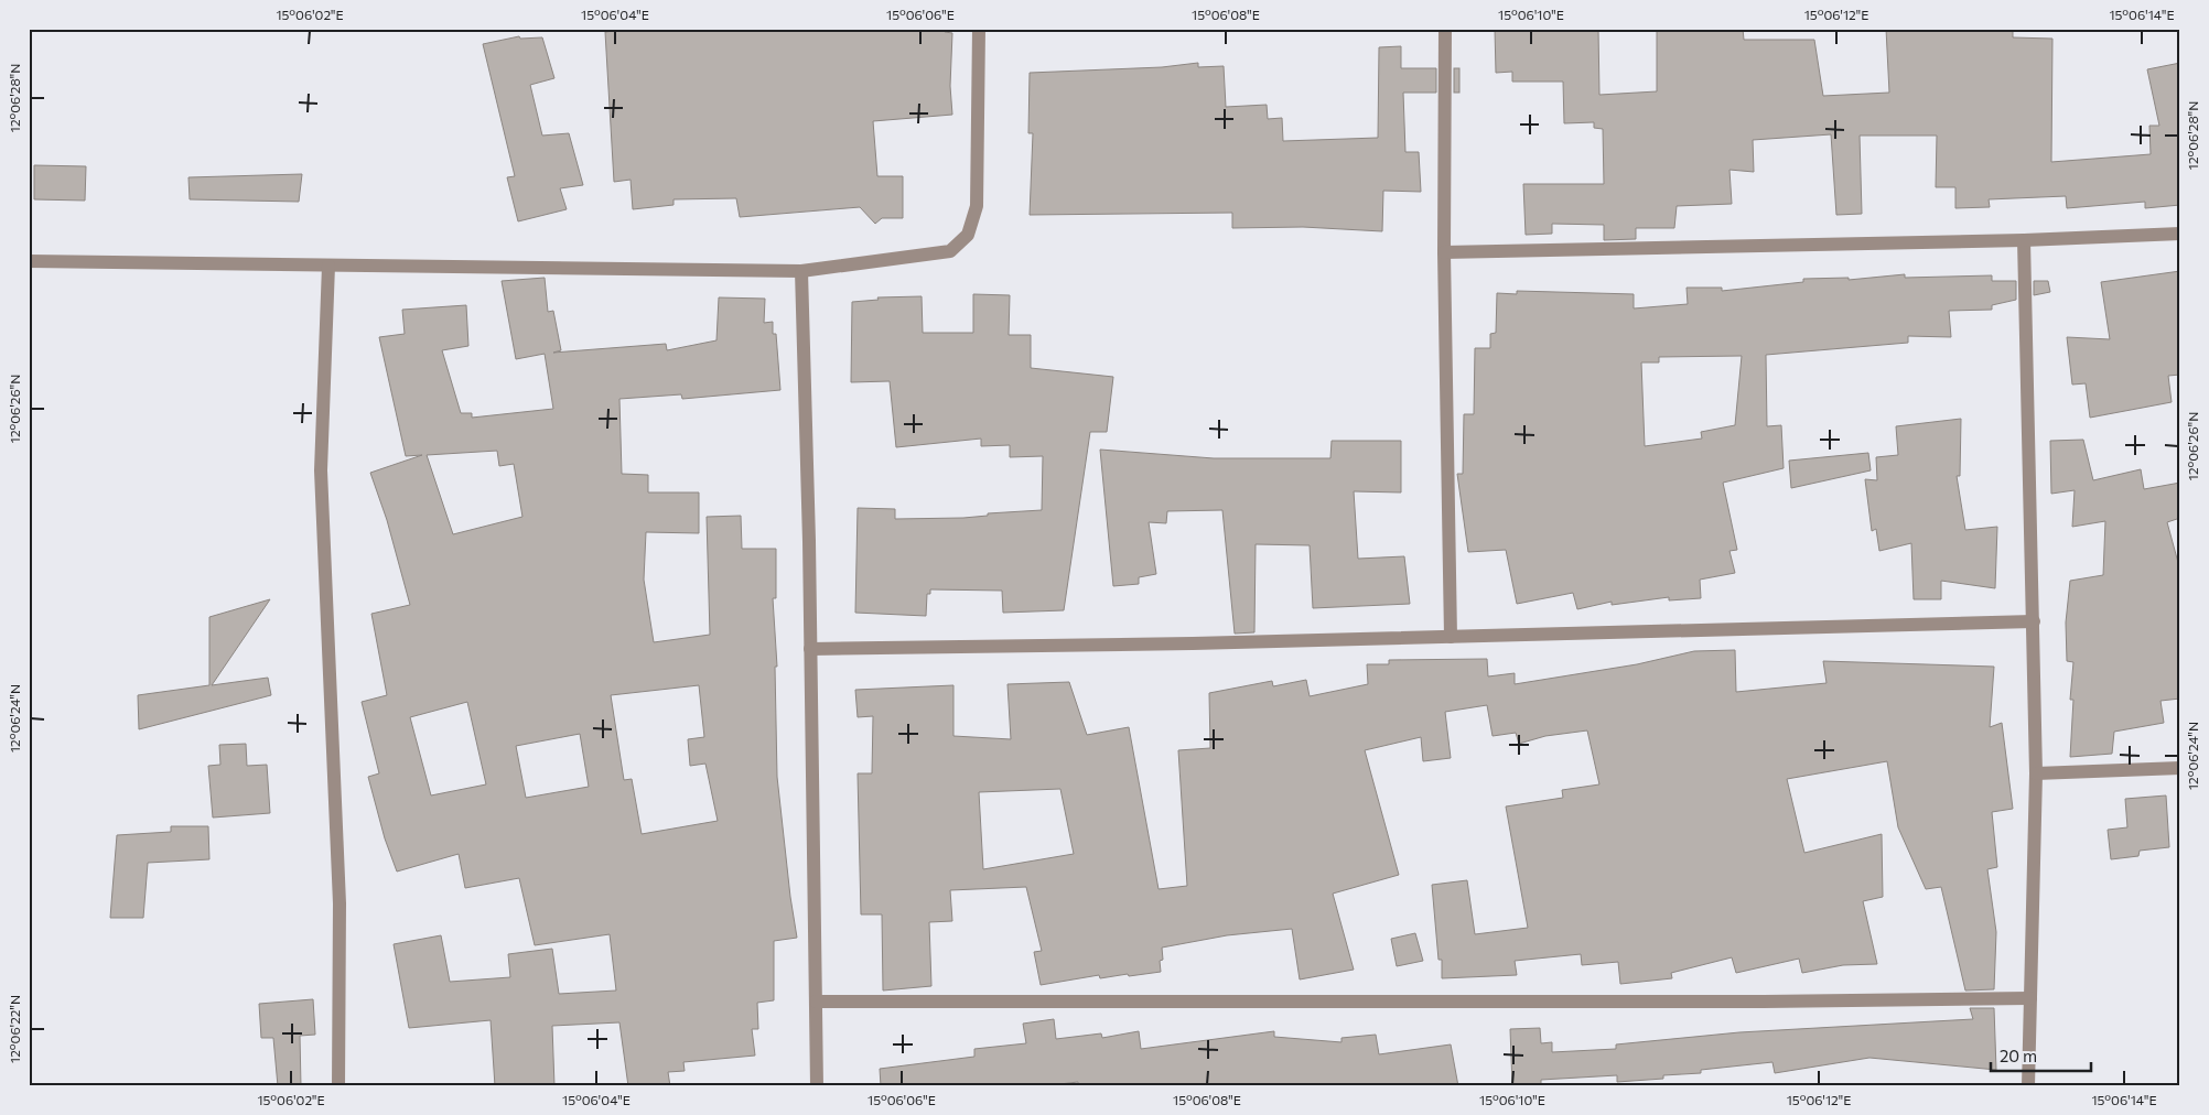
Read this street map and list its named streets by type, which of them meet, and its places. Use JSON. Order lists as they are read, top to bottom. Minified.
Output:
{"scale_bar":"20 m","coordinates":["15°06'02\"E","15°06'04\"E","15°06'06\"E","15°06'08\"E","15°06'10\"E","15°06'12\"E","15°06'14\"E","12°06'28\"N","12°06'26\"N","12°06'24\"N","12°06'22\"N"]}
